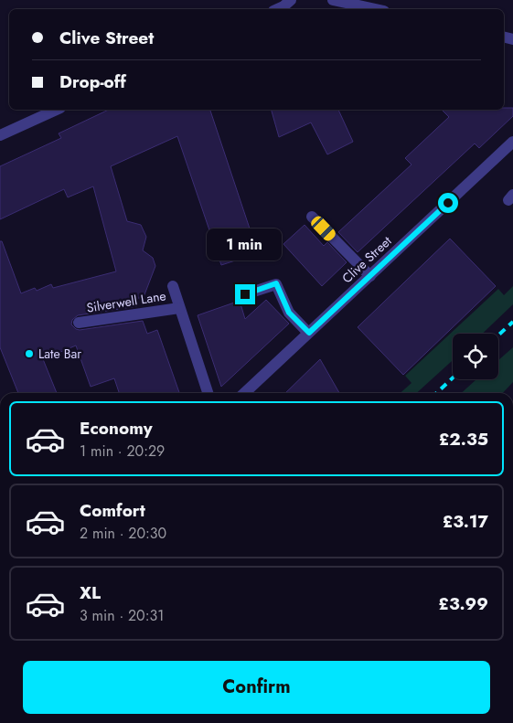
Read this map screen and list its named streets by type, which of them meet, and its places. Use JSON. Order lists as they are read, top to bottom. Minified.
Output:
{"streets":{"street":["Clive Street","Silverwell Lane"]},"places":["Late Bar"],"page":{"banner":["Clive Street","Drop-off"],"bubble":"1 min","list":[{"name":"Economy","note":"1 min · 20:29","value":"£2.35"},{"name":"Comfort","note":"2 min · 20:30","value":"£3.17"},{"name":"XL","note":"3 min · 20:31","value":"£3.99"}],"buttons":"Confirm"}}
